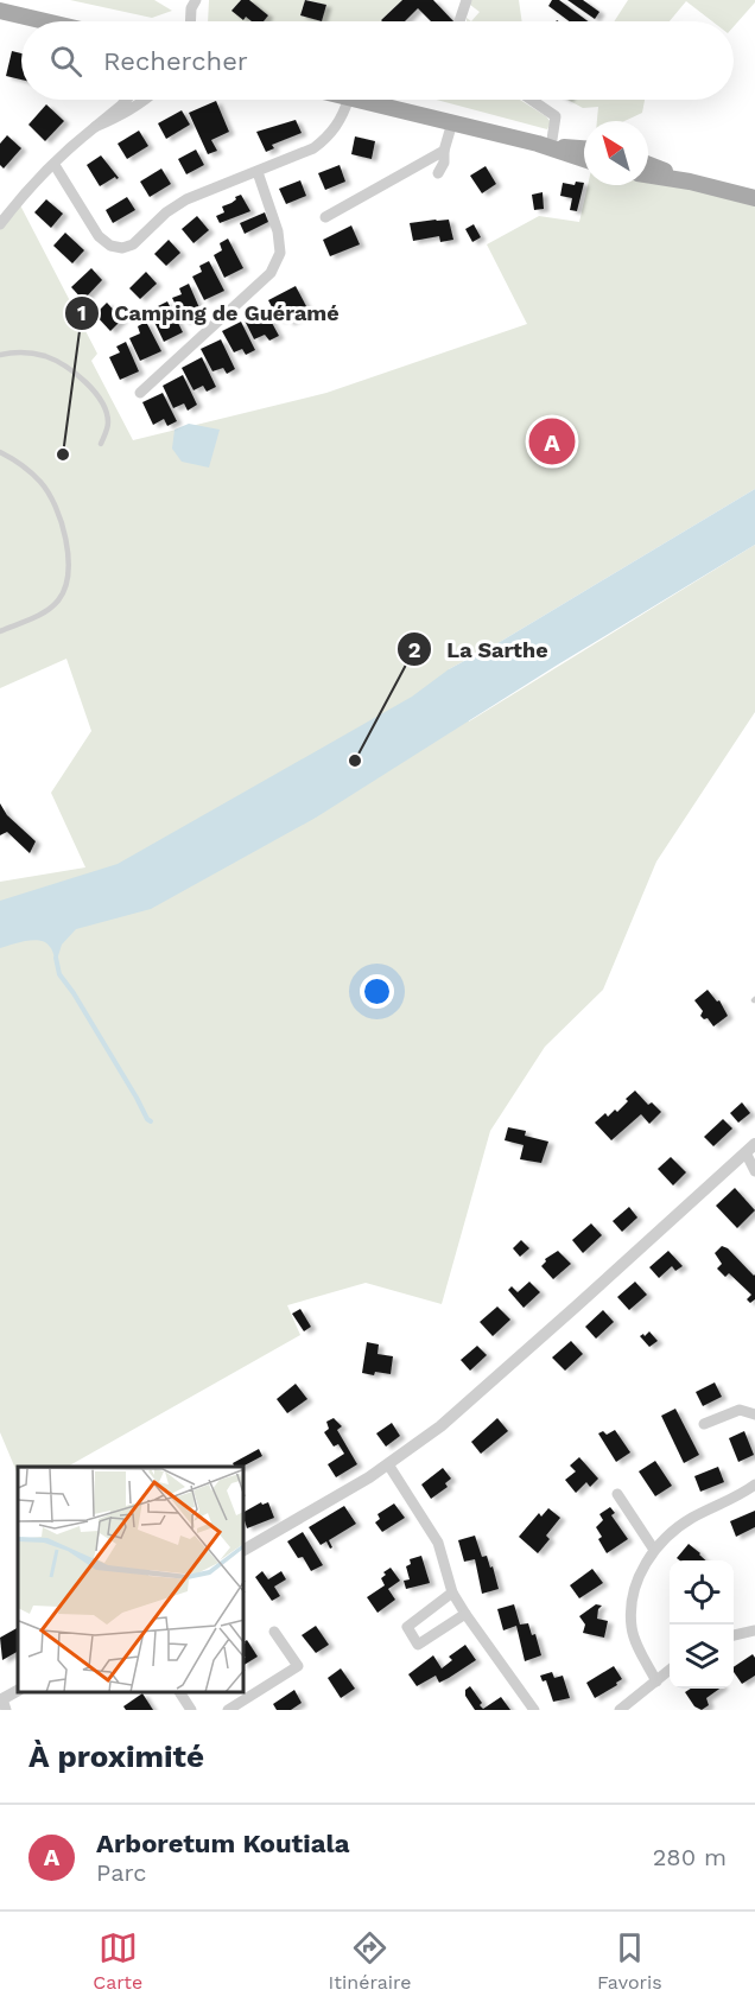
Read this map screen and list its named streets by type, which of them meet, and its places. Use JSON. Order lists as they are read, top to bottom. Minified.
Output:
{"places":["Camping de Guéramé","La Sarthe"],"north":"top left","page":{"search":"Rechercher","pins":"A","heading":"À proximité","list":[{"mark":"A","name":"Arboretum Koutiala","note":"Parc","value":"280 m"}],"nav":["Carte","Itinéraire","Favoris"]}}
